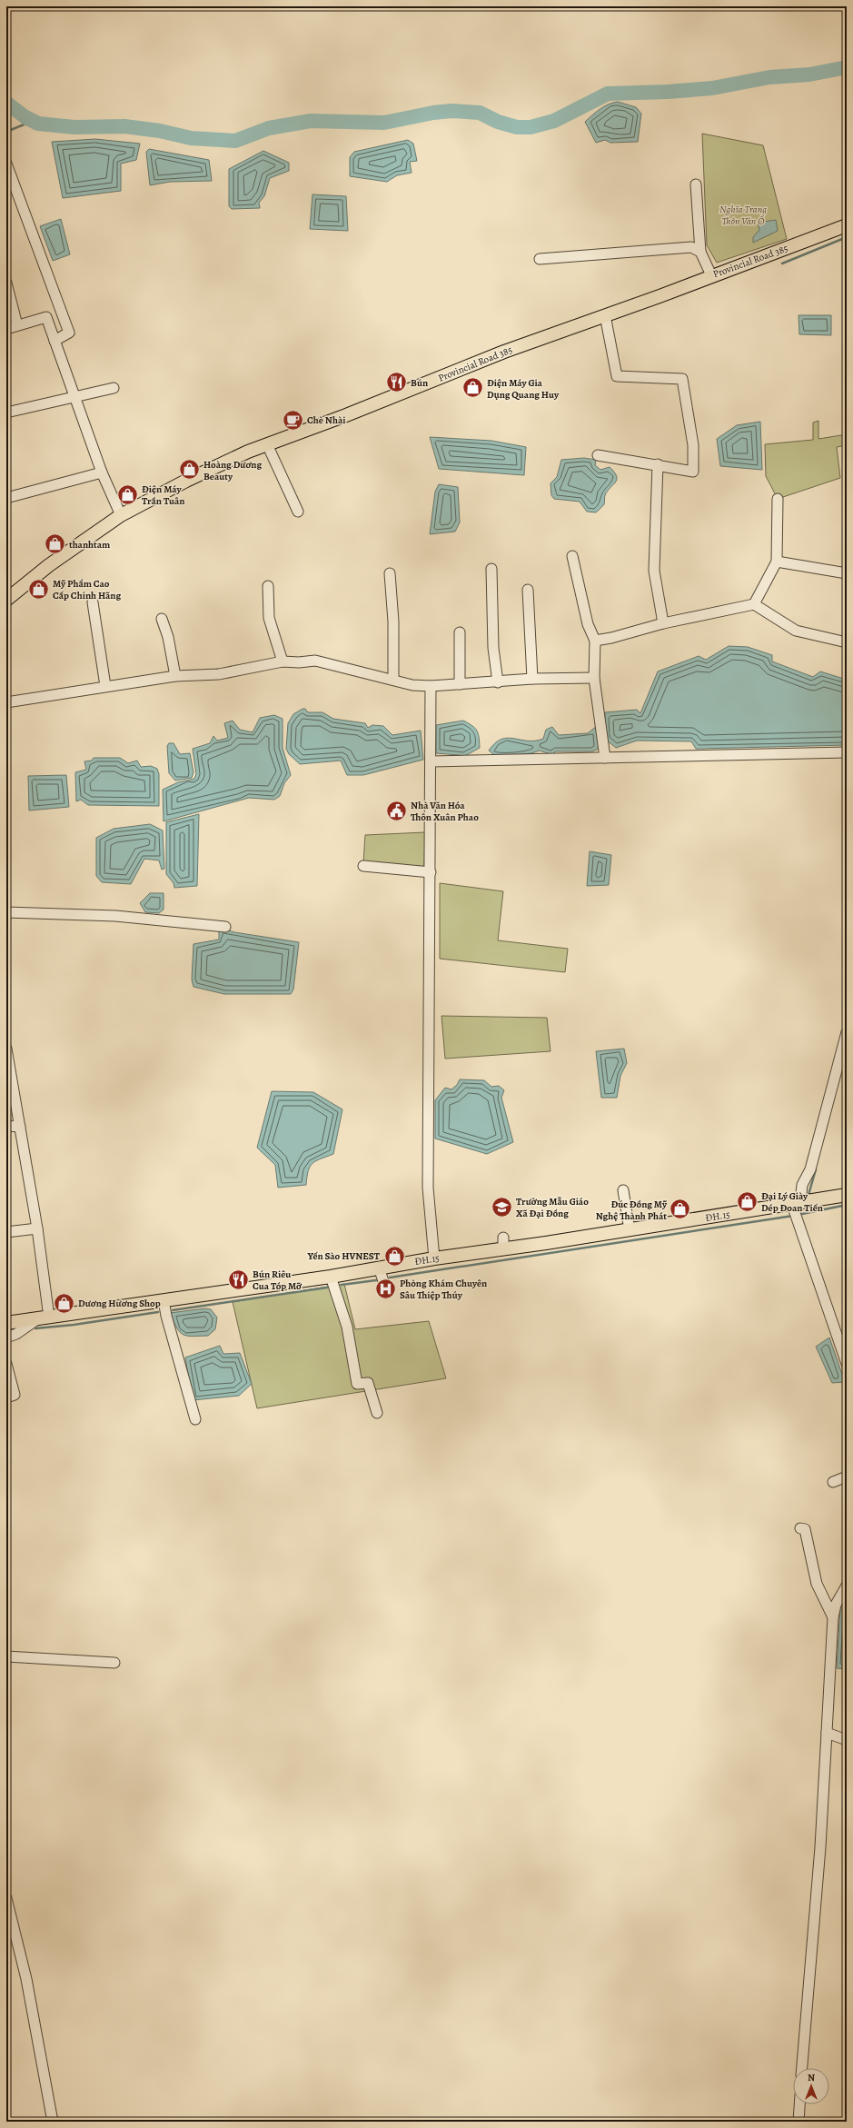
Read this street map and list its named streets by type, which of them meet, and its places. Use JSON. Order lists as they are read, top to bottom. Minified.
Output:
{"streets":{"main road":["Provincial Road 385","ĐH.15"]},"parks":["Nghĩa Trang Thôn Văn Ổ"],"places":{"restaurant":["Bún","Bún Riêu Cua Tóp Mỡ"],"shop":["Điện Máy Gia Dụng Quang Huy","Hoàng Dương Beauty","Điện Máy Trần Tuân","thanhtam","Mỹ Phẩm Cao Cấp Chính Hãng","Đại Lý Giày Dép Đoan Tiến","Đúc Đồng Mỹ Nghệ Thành Phát","Yến Sào HVNEST","Dương Hương Shop"],"cafe":["Chè Nhài"],"public building":["Nhà Văn Hóa Thôn Xuân Phao"],"school or university":["Trường Mẫu Giáo Xã Đại Đồng"],"hospital":["Phòng Khám Chuyên Sâu Thiệp Thúy"]},"north":"top"}
